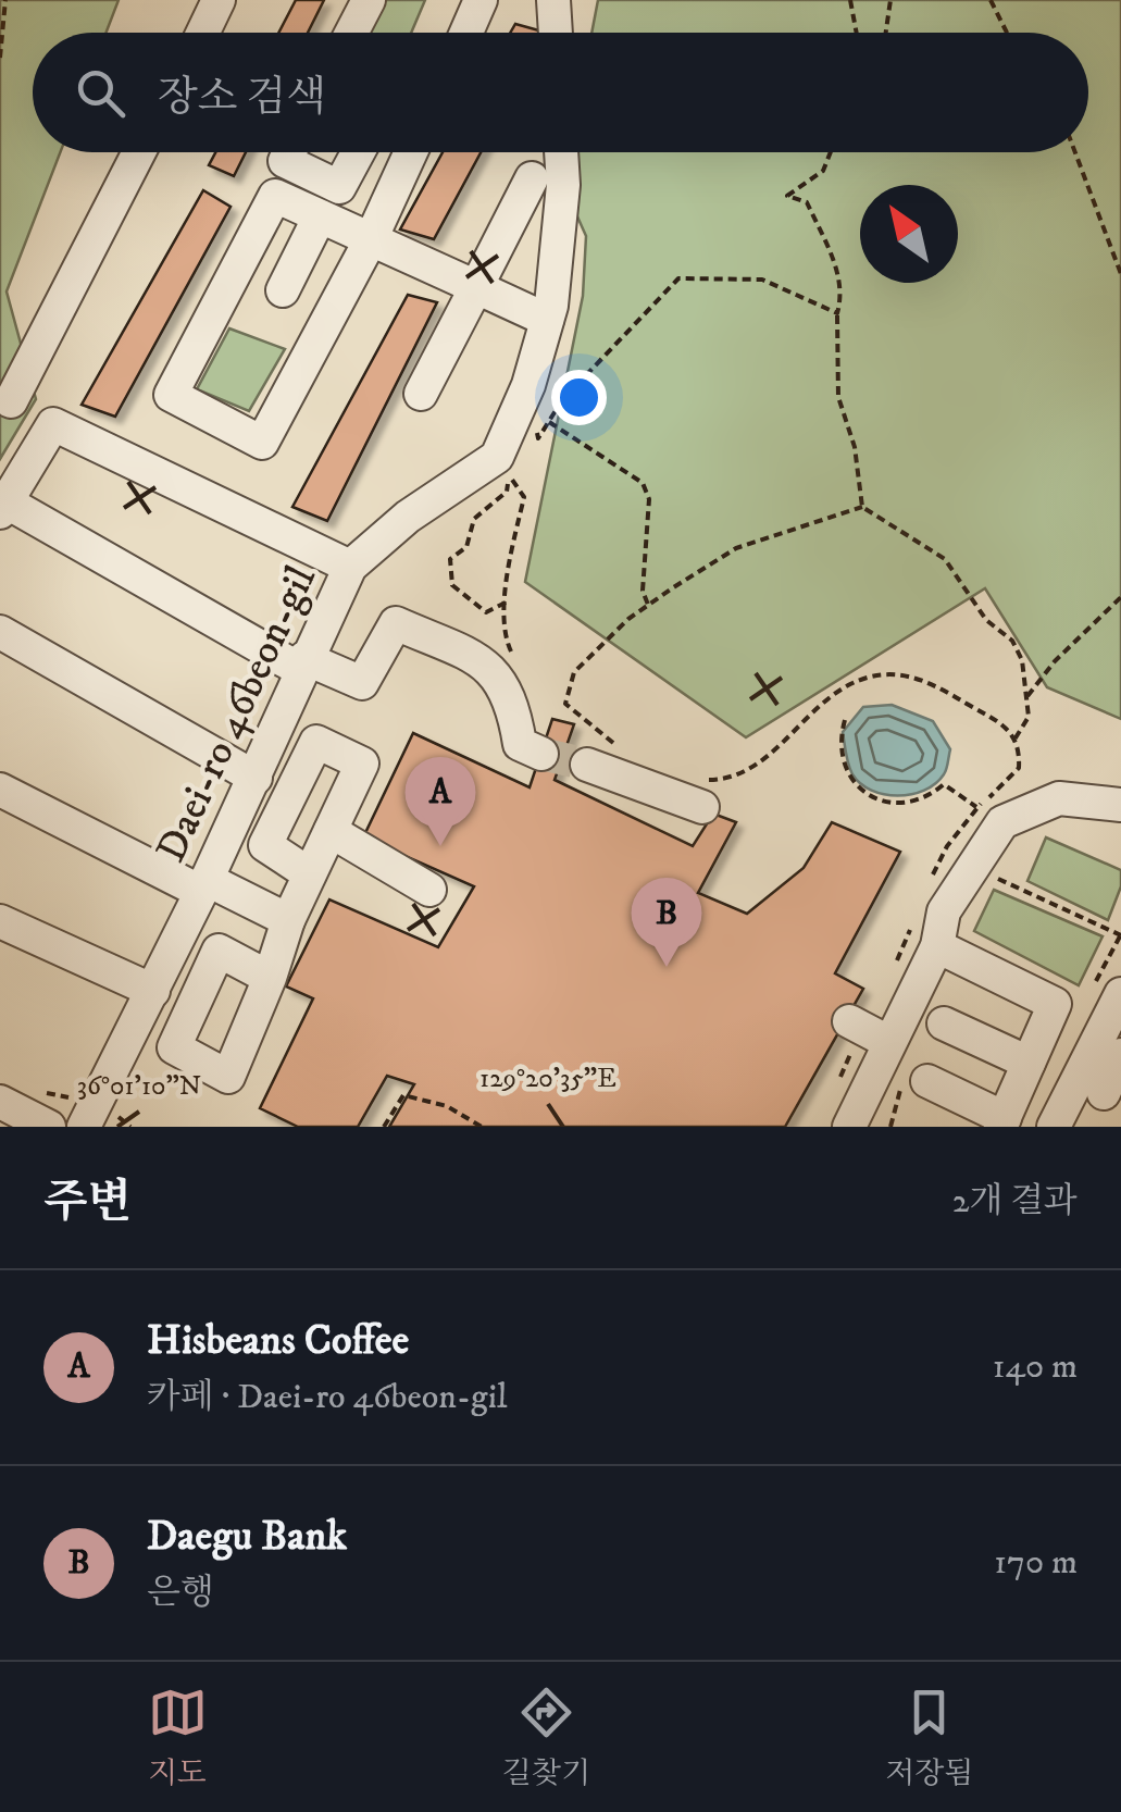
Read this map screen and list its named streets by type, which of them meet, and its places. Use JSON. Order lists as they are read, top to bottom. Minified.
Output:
{"streets":{"street":["Daei-ro 46beon-gil"]},"north":"top left","page":{"search":"장소 검색","pins":["A","B"],"heading":["주변","2개 결과"],"list":[{"mark":"A","name":"Hisbeans Coffee","note":"카페 · Daei-ro 46beon-gil","value":"140 m"},{"mark":"B","name":"Daegu Bank","note":"은행","value":"170 m"}],"nav":["지도","길찾기","저장됨"]},"coordinates":["129°20'35\"E","36°01'10\"N"]}
